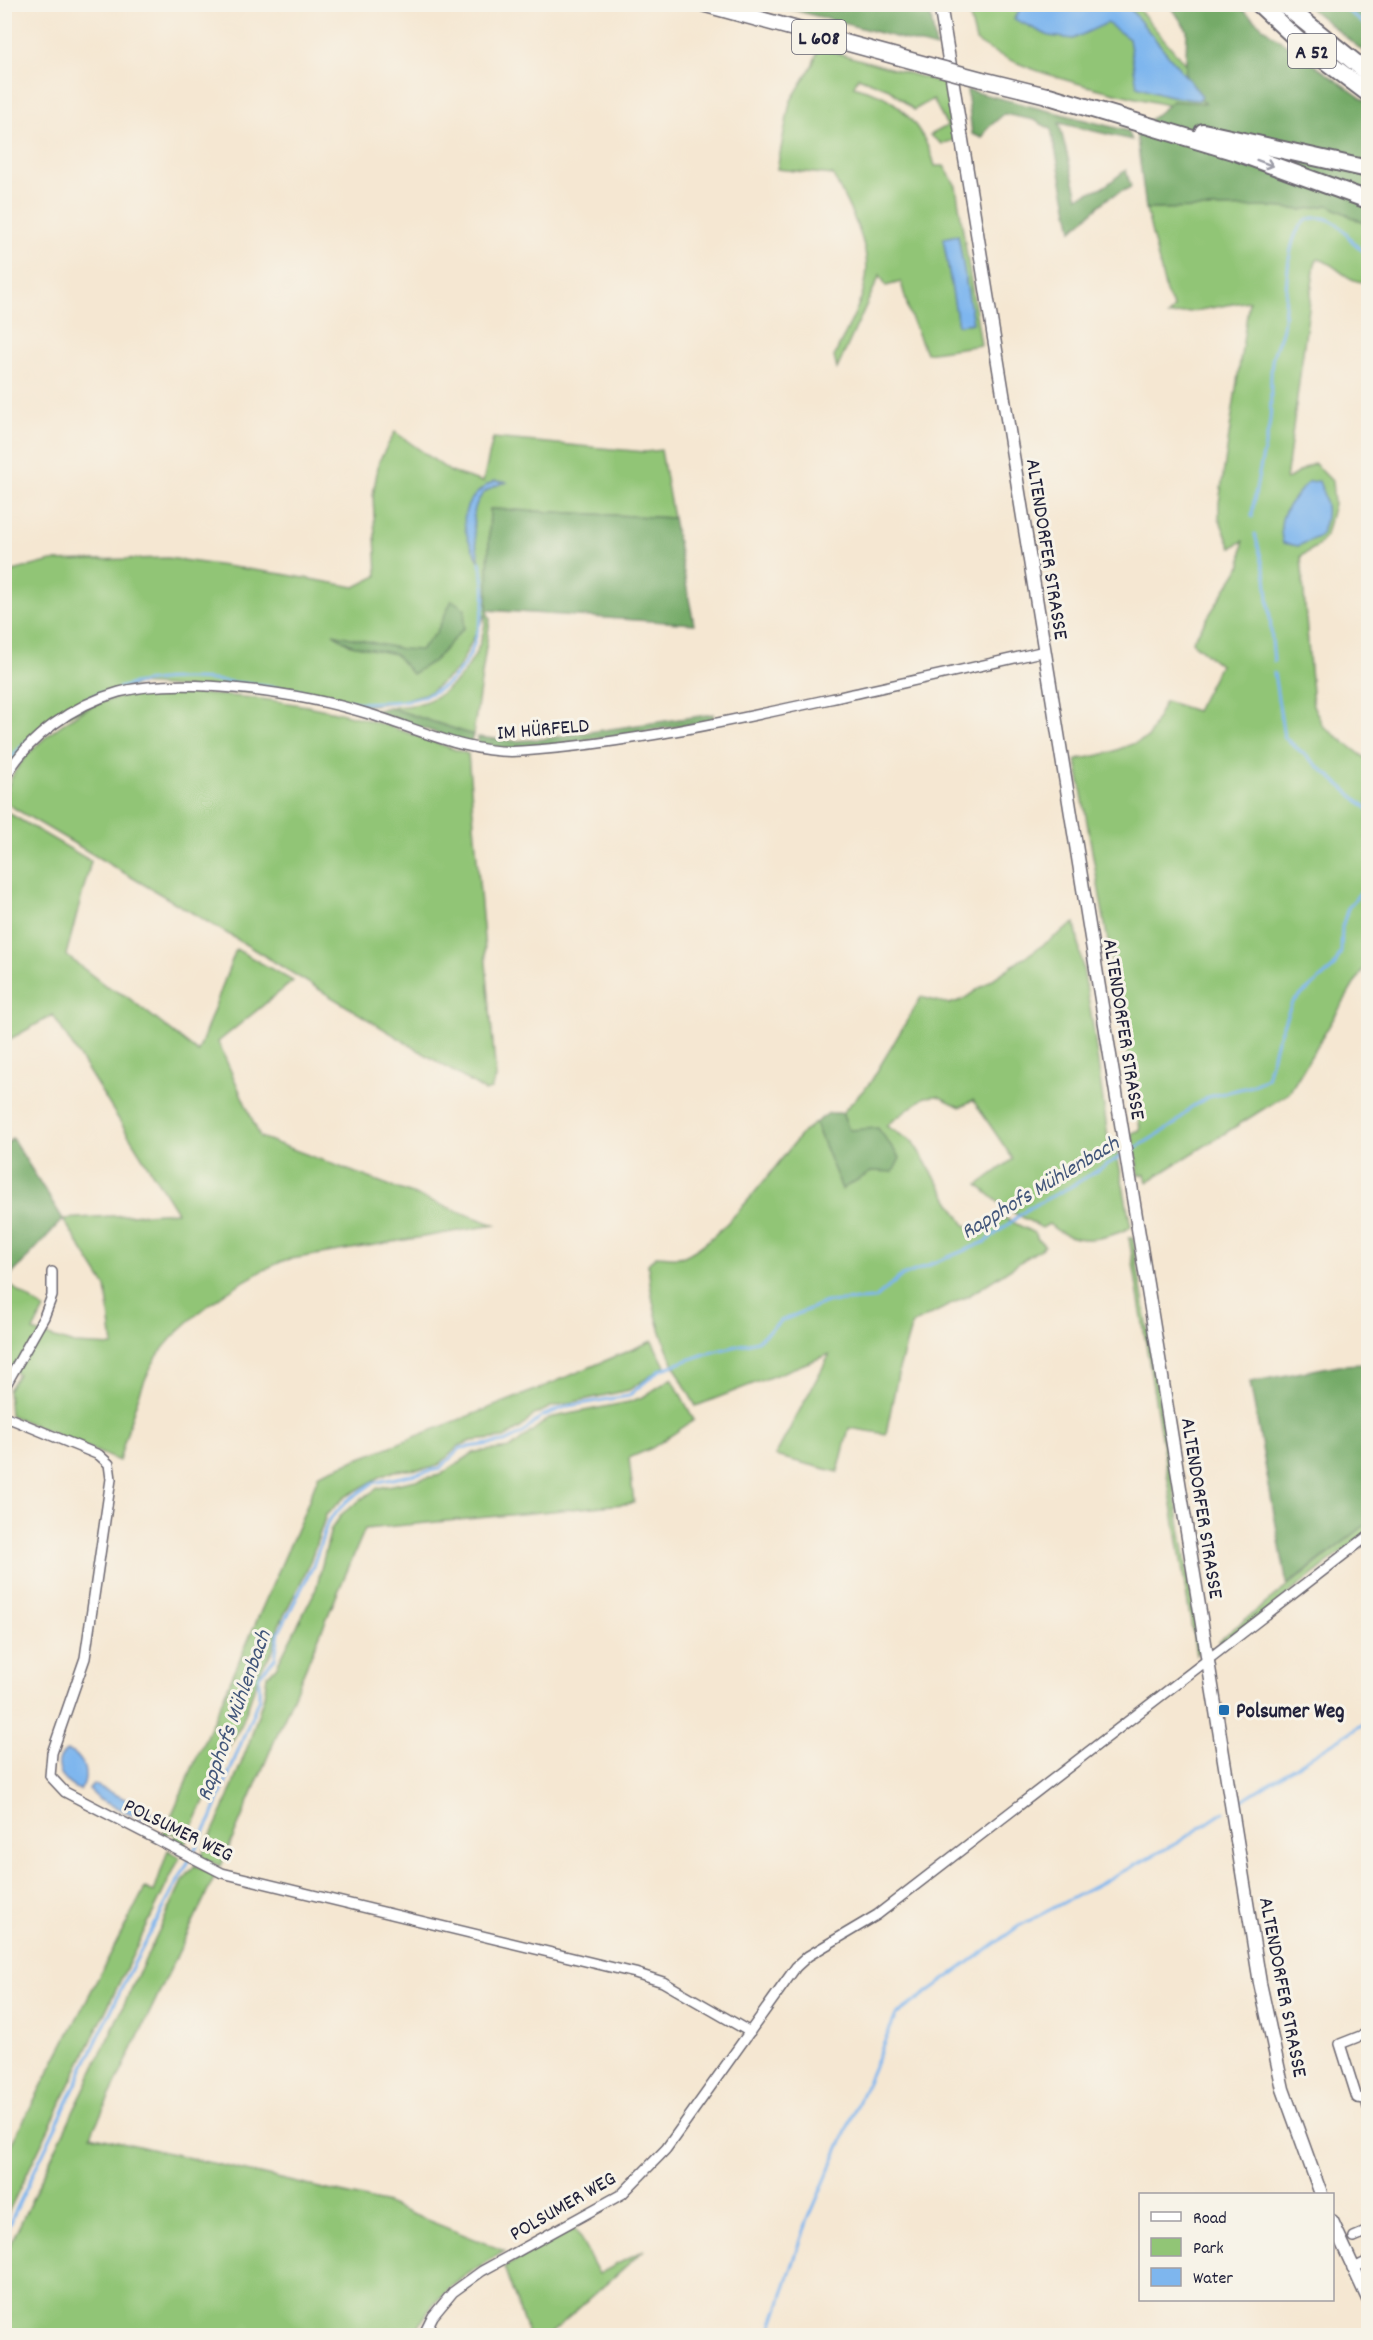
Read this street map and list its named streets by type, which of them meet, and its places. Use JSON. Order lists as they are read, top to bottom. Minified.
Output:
{"streets":{"highway":["A 52"],"main road":["L 608"],"street":["ALTENDORFER STRASSE","IM HÜRFELD","POLSUMER WEG"]},"crossings":[["ALTENDORFER STRASSE","IM HÜRFELD"],["ALTENDORFER STRASSE","POLSUMER WEG"]],"water":["Rapphofs Mühlenbach"],"places":{"transit":["Polsumer Weg"]},"legend":["Road","Park","Water"]}
